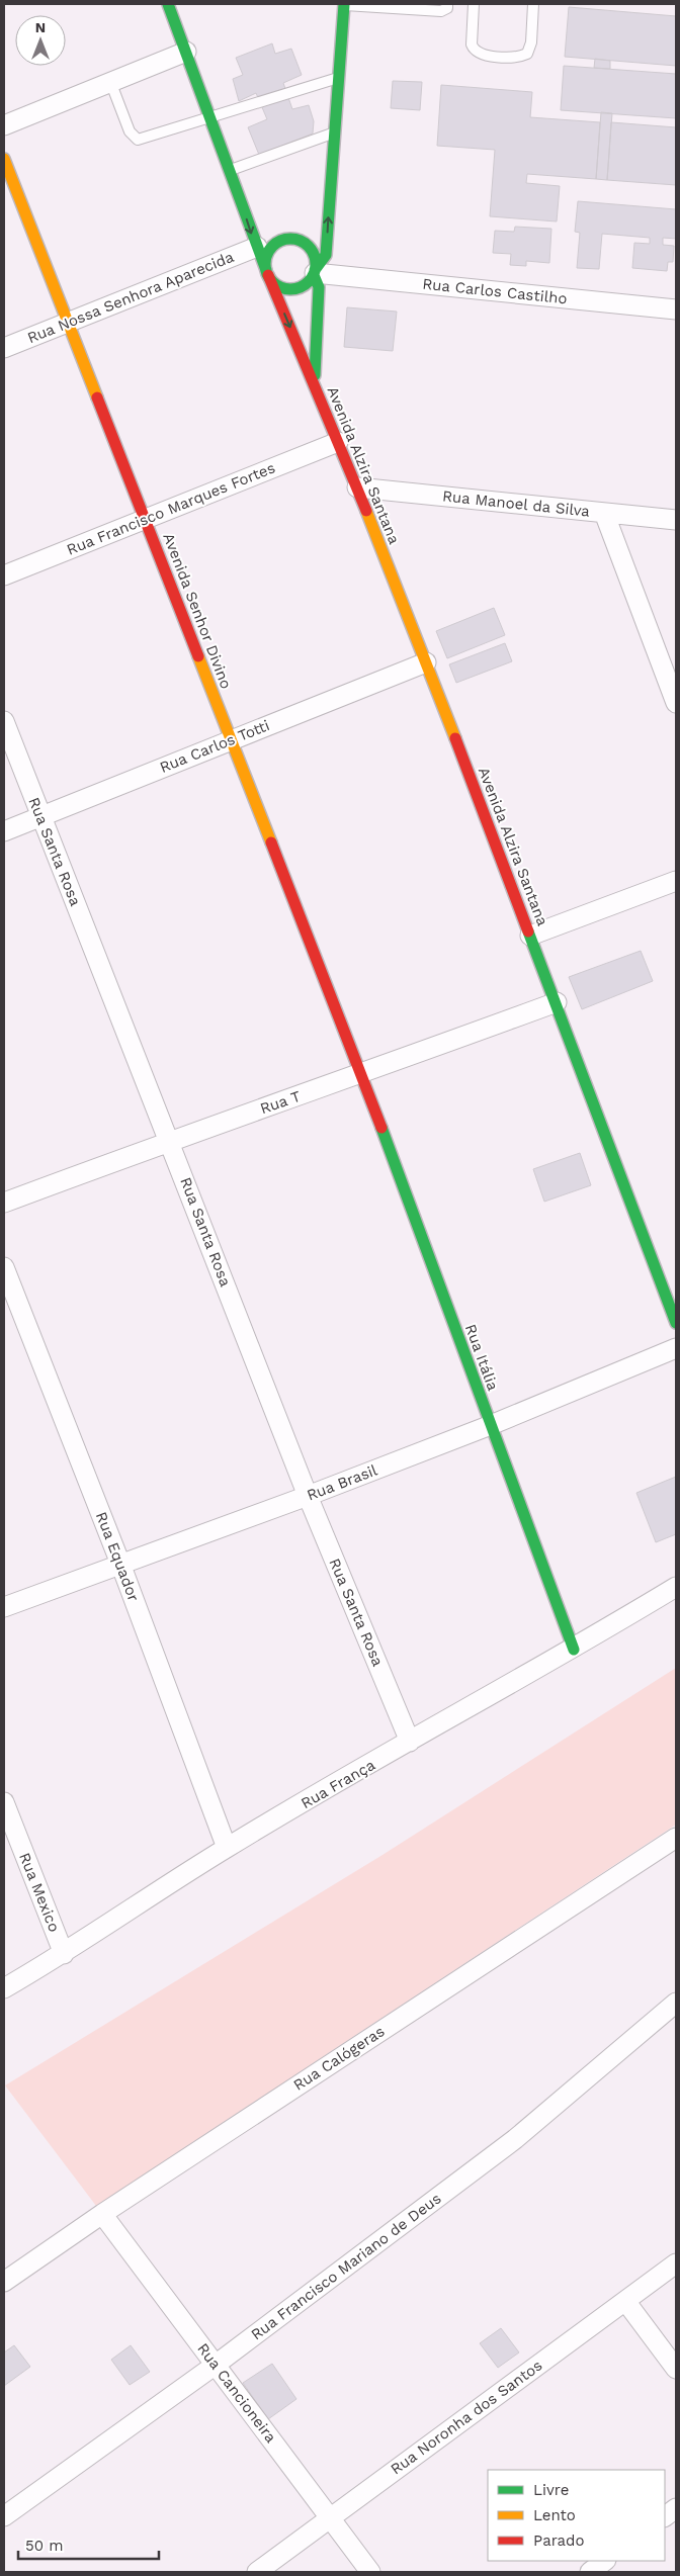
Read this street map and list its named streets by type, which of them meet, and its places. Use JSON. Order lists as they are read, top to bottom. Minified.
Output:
{"streets":{"street":["Rua Carlos Castilho","Rua Nossa Senhora Aparecida","Avenida Alzira Santana","Rua Manoel da Silva","Rua Francisco Marques Fortes","Avenida Senhor Divino","Rua Carlos Totti","Rua Santa Rosa","Rua T","Rua Itália","Rua Brasil","Rua Equador","Rua França","Rua Mexico","Rua Calógeras","Rua Francisco Mariano de Deus","Rua Cancioneira","Rua Noronha dos Santos"]},"crossings":[["Rua Carlos Castilho","Avenida Alzira Santana"],["Rua Nossa Senhora Aparecida","Avenida Alzira Santana"],["Rua Nossa Senhora Aparecida","Avenida Senhor Divino"],["Avenida Alzira Santana","Rua Manoel da Silva"],["Avenida Alzira Santana","Rua Francisco Marques Fortes"],["Avenida Alzira Santana","Rua Carlos Totti"],["Avenida Alzira Santana","Rua T"],["Rua Francisco Marques Fortes","Avenida Senhor Divino"],["Avenida Senhor Divino","Rua Carlos Totti"],["Avenida Senhor Divino","Rua T"],["Avenida Senhor Divino","Rua Itália"],["Rua Carlos Totti","Rua Santa Rosa"],["Rua Santa Rosa","Rua T"],["Rua Santa Rosa","Rua Brasil"],["Rua Santa Rosa","Rua França"],["Rua T","Rua Itália"],["Rua Itália","Rua Brasil"],["Rua Itália","Rua França"],["Rua Brasil","Rua Equador"],["Rua Equador","Rua França"],["Rua França","Rua Mexico"],["Rua Calógeras","Rua Cancioneira"],["Rua Francisco Mariano de Deus","Rua Cancioneira"],["Rua Cancioneira","Rua Noronha dos Santos"]],"legend":["Livre","Lento","Parado"],"scale_bar":"50 m","north":"top"}
